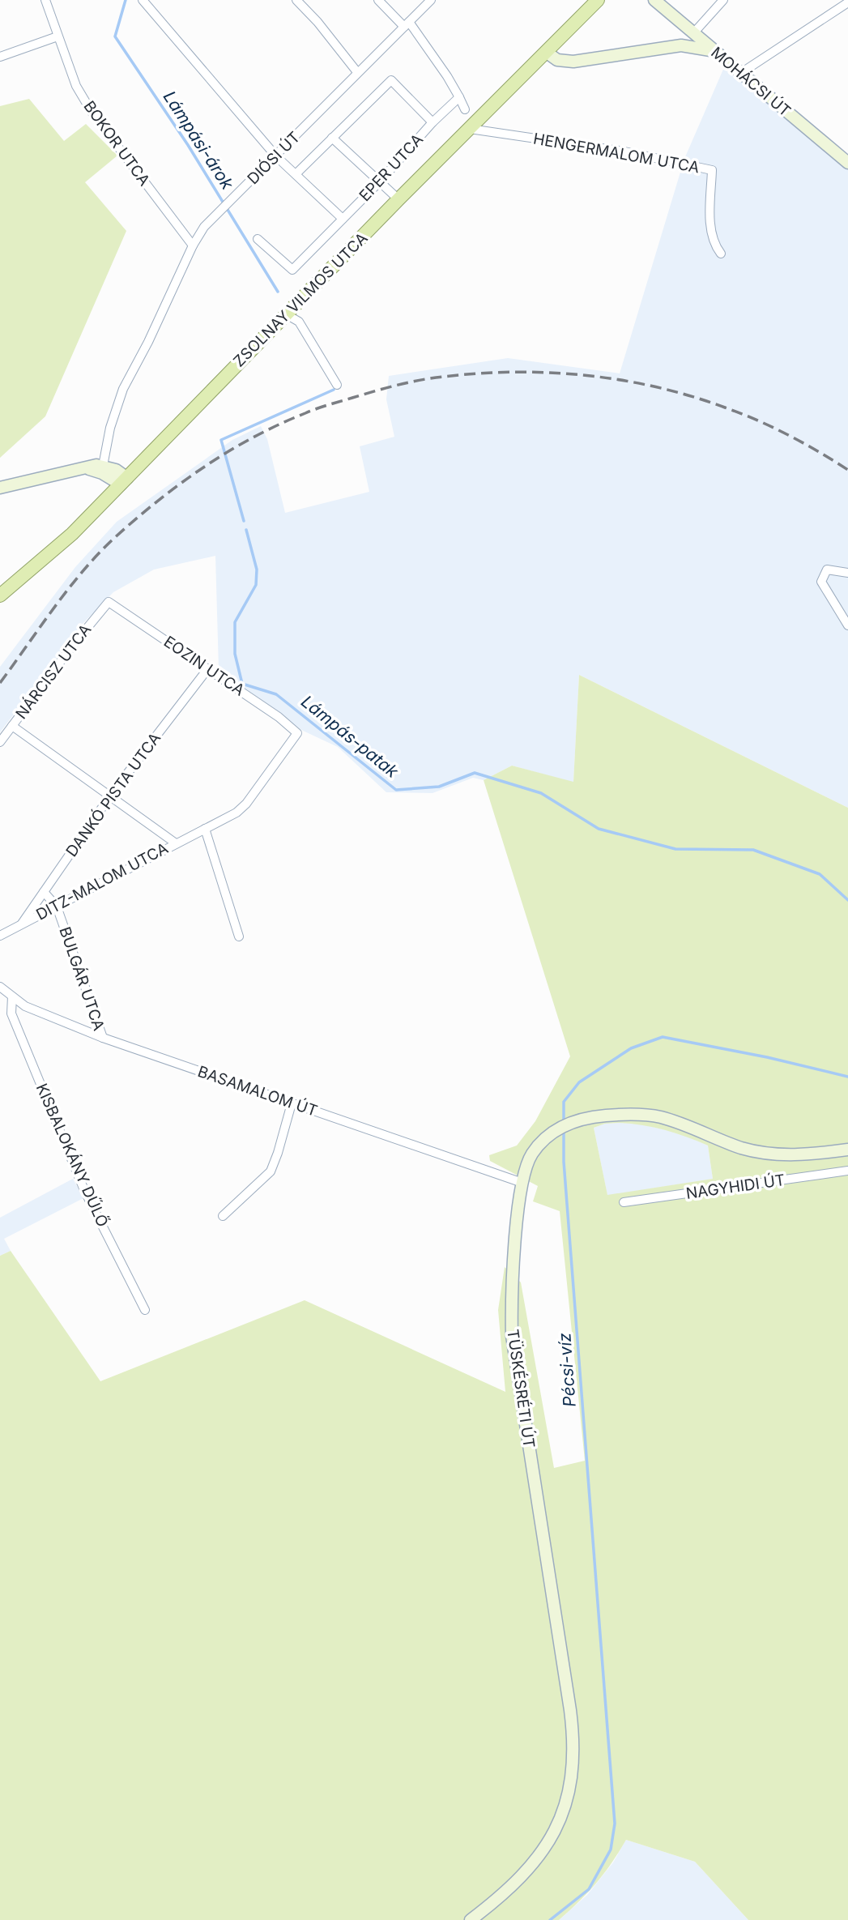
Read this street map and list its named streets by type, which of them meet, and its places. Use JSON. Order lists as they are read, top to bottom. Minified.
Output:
{"streets":{"main road":["ZSOLNAY VILMOS UTCA"],"street":["MOHÁCSI ÚT","BOKOR UTCA","HENGERMALOM UTCA","DIÓSI ÚT","EPER UTCA","EOZIN UTCA","NÁRCISZ UTCA","DANKÓ PISTA UTCA","DITZ-MALOM UTCA","BULGÁR UTCA","BASAMALOM ÚT","KISBALOKÁNY DŰLŐ","NAGYHIDI ÚT","TÜSKÉSRÉTI ÚT"]},"crossings":[["BOKOR UTCA","DIÓSI ÚT"],["HENGERMALOM UTCA","ZSOLNAY VILMOS UTCA"],["EOZIN UTCA","NÁRCISZ UTCA"],["EOZIN UTCA","DANKÓ PISTA UTCA"],["EOZIN UTCA","DITZ-MALOM UTCA"],["DANKÓ PISTA UTCA","DITZ-MALOM UTCA"],["DANKÓ PISTA UTCA","BULGÁR UTCA"],["DITZ-MALOM UTCA","BULGÁR UTCA"],["BULGÁR UTCA","BASAMALOM ÚT"],["BASAMALOM ÚT","KISBALOKÁNY DŰLŐ"],["BASAMALOM ÚT","TÜSKÉSRÉTI ÚT"]],"water":["Lámpási-árok","Lámpás-patak","Pécsi-víz"]}
